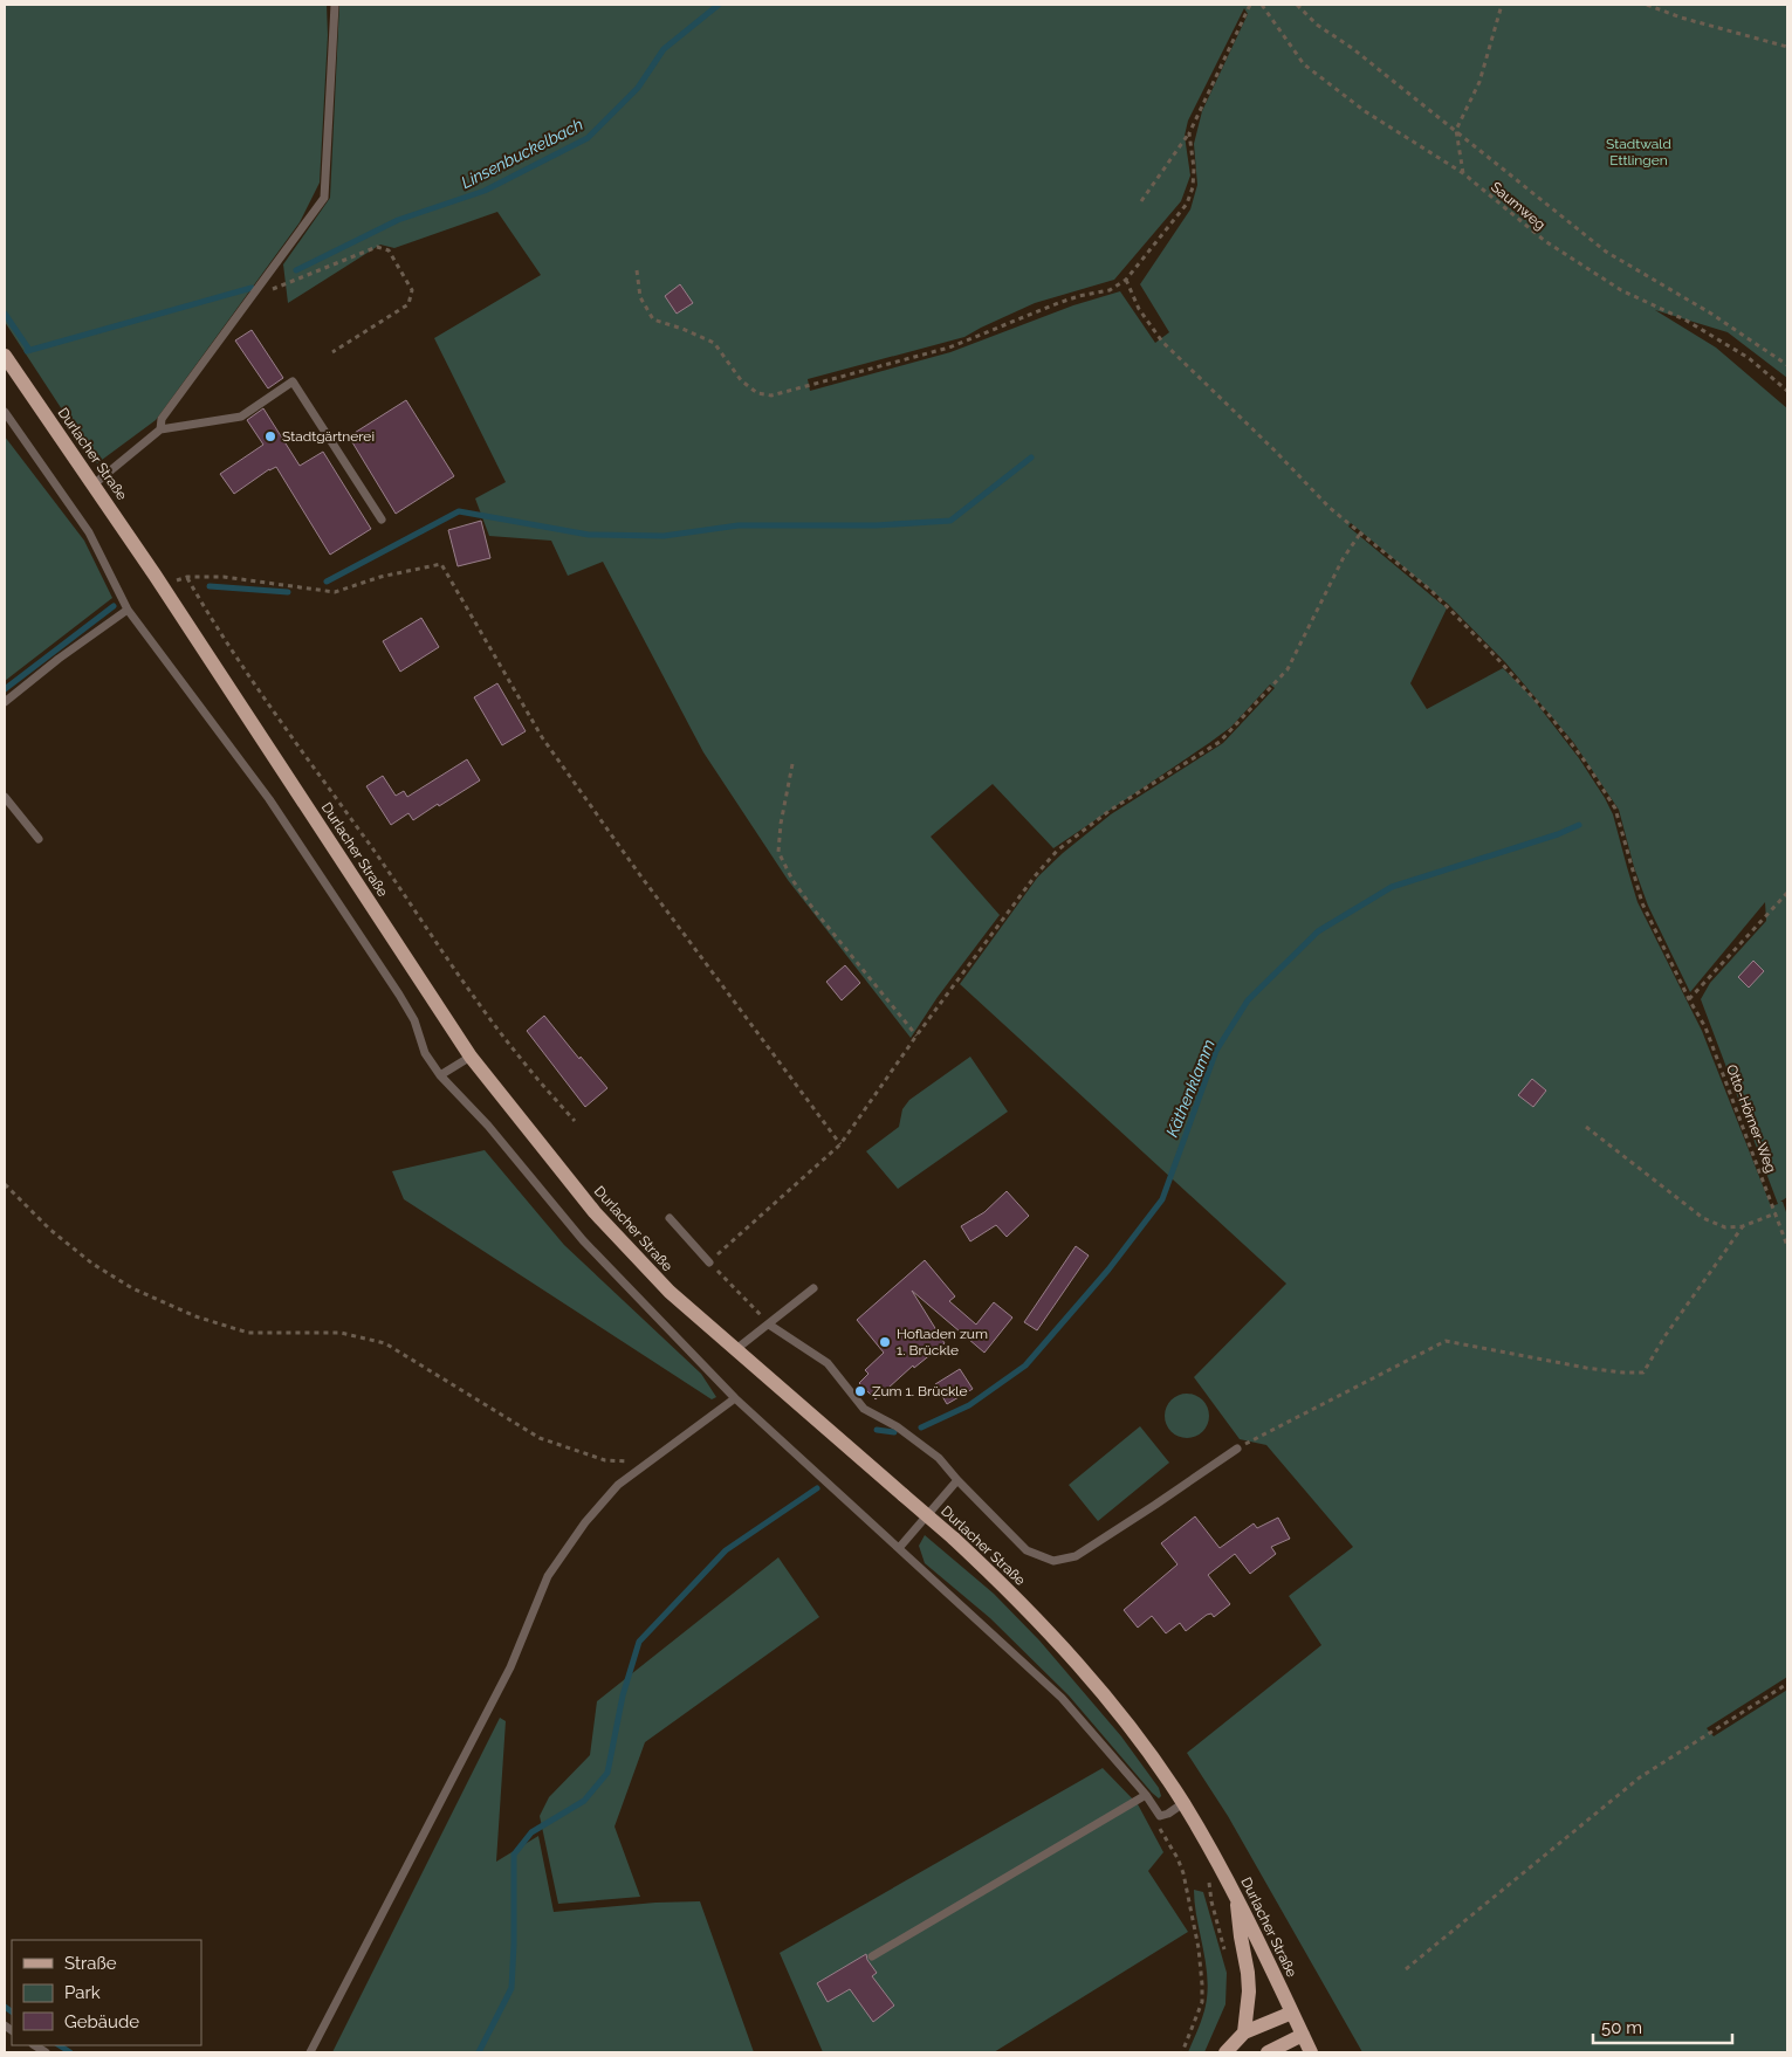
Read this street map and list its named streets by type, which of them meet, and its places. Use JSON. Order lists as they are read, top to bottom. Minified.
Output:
{"streets":{"main road":["Durlacher Straße"],"path":["Saumweg","Otto-Hörner-Weg"]},"water":["Linsenbuckelbach","Käthenklamm"],"parks":["Stadtwald Ettlingen"],"places":["Stadtgärtnerei","Hofladen zum 1. Brückle","Zum 1. Brückle"],"legend":["Straße","Park","Gebäude"],"scale_bar":"50 m"}
